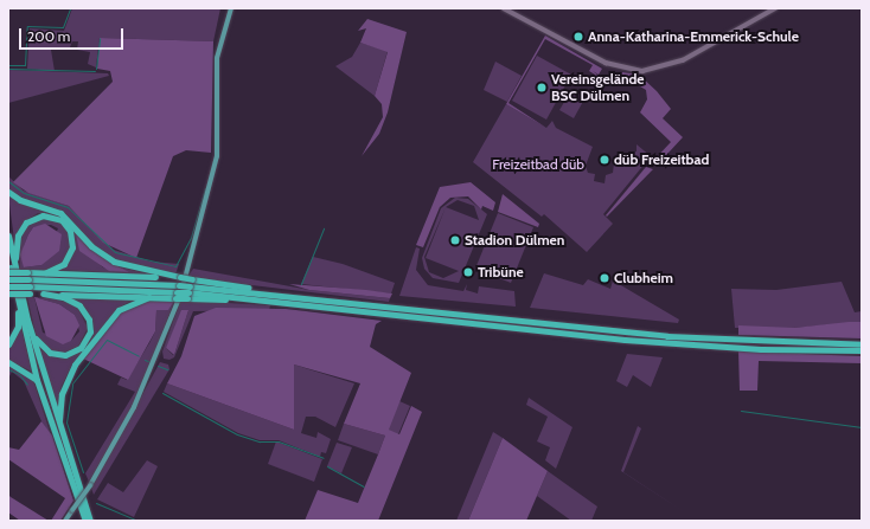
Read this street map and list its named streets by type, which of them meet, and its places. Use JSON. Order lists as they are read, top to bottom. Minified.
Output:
{"parks":["Freizeitbad düb"],"places":["Anna-Katharina-Emmerick-Schule","Vereinsgelände BSC Dülmen","düb Freizeitbad","Stadion Dülmen","Tribüne","Clubheim"],"scale_bar":"200 m"}
